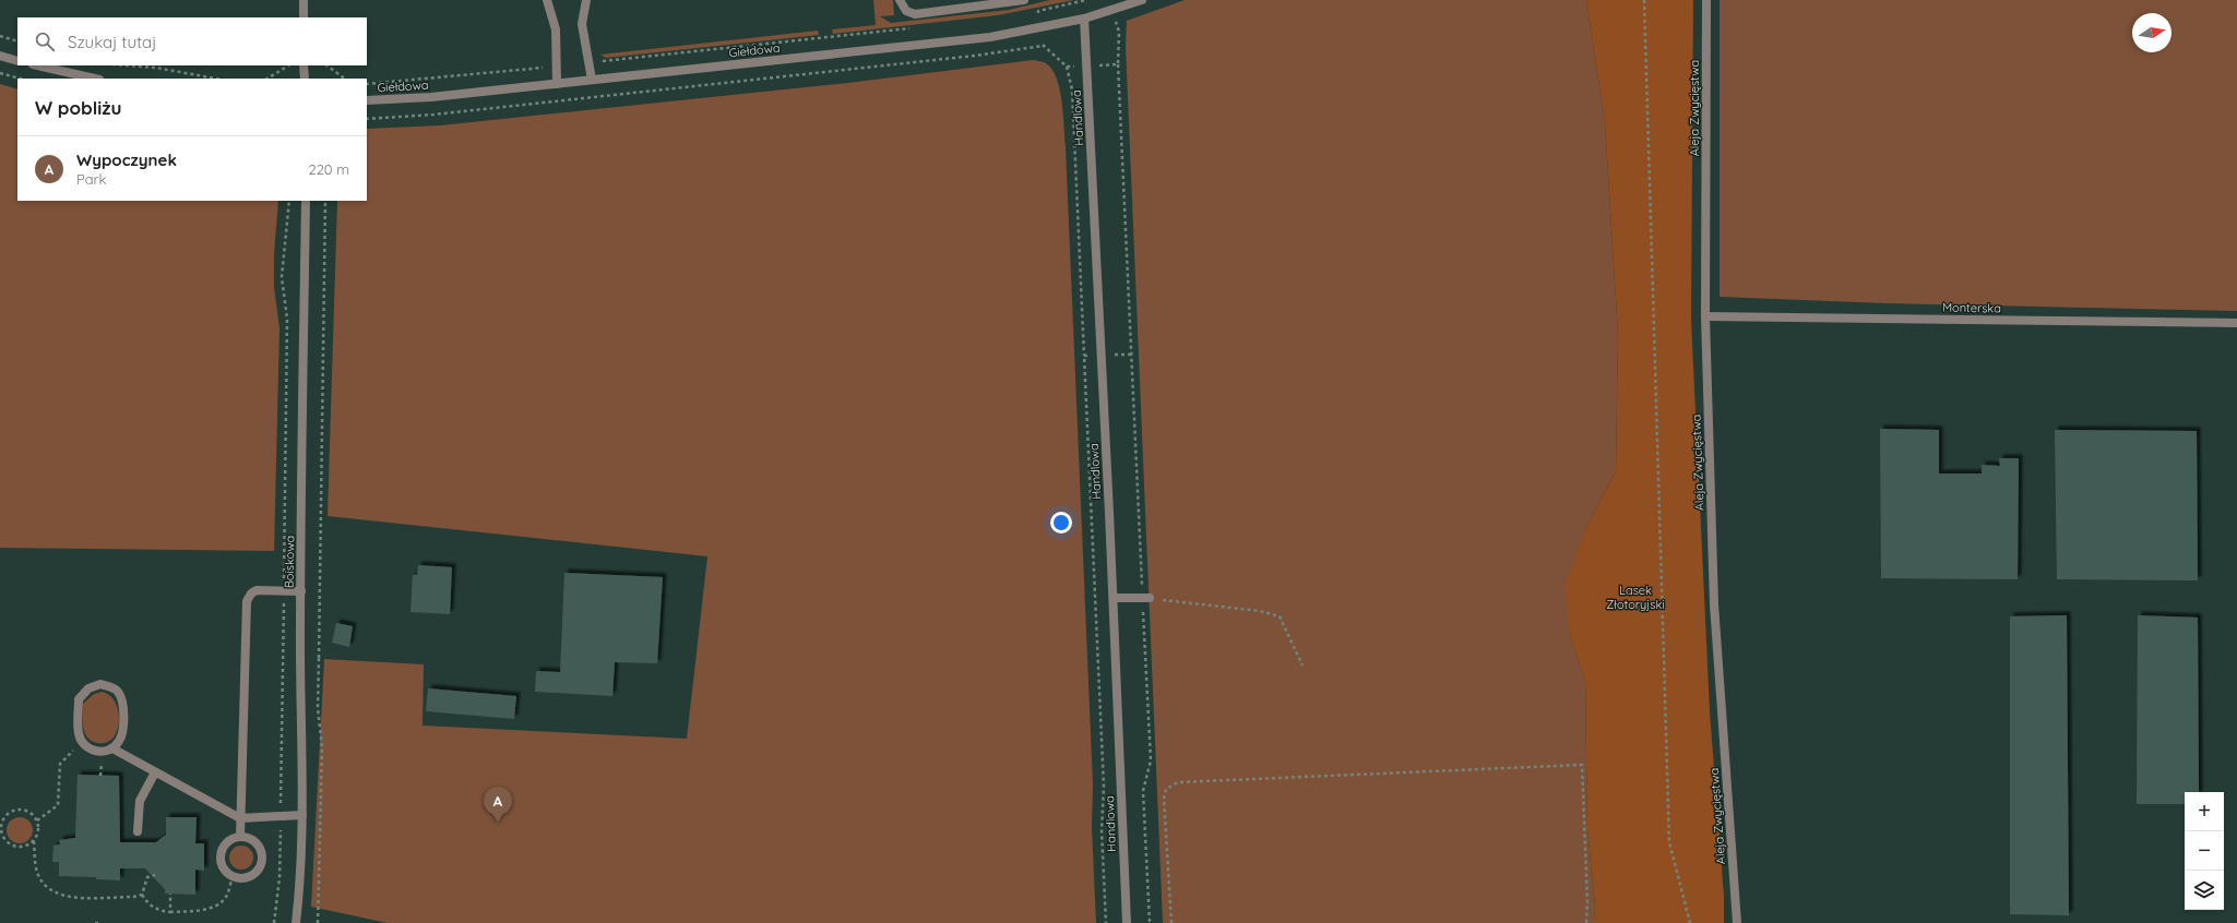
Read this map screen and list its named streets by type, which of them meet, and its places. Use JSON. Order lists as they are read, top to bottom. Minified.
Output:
{"streets":{"street":["Giełdowa","Aleja Zwycięstwa","Handlowa","Monterska","Boiskowa"]},"crossings":[["Giełdowa","Handlowa"],["Aleja Zwycięstwa","Monterska"]],"parks":["Lasek Złotoryjski"],"north":"right","page":{"search":"Szukaj tutaj","heading":"W pobliżu","list":[{"mark":"A","name":"Wypoczynek","note":"Park","value":"220 m"}],"pins":"A","map_buttons":["+","−"]}}
